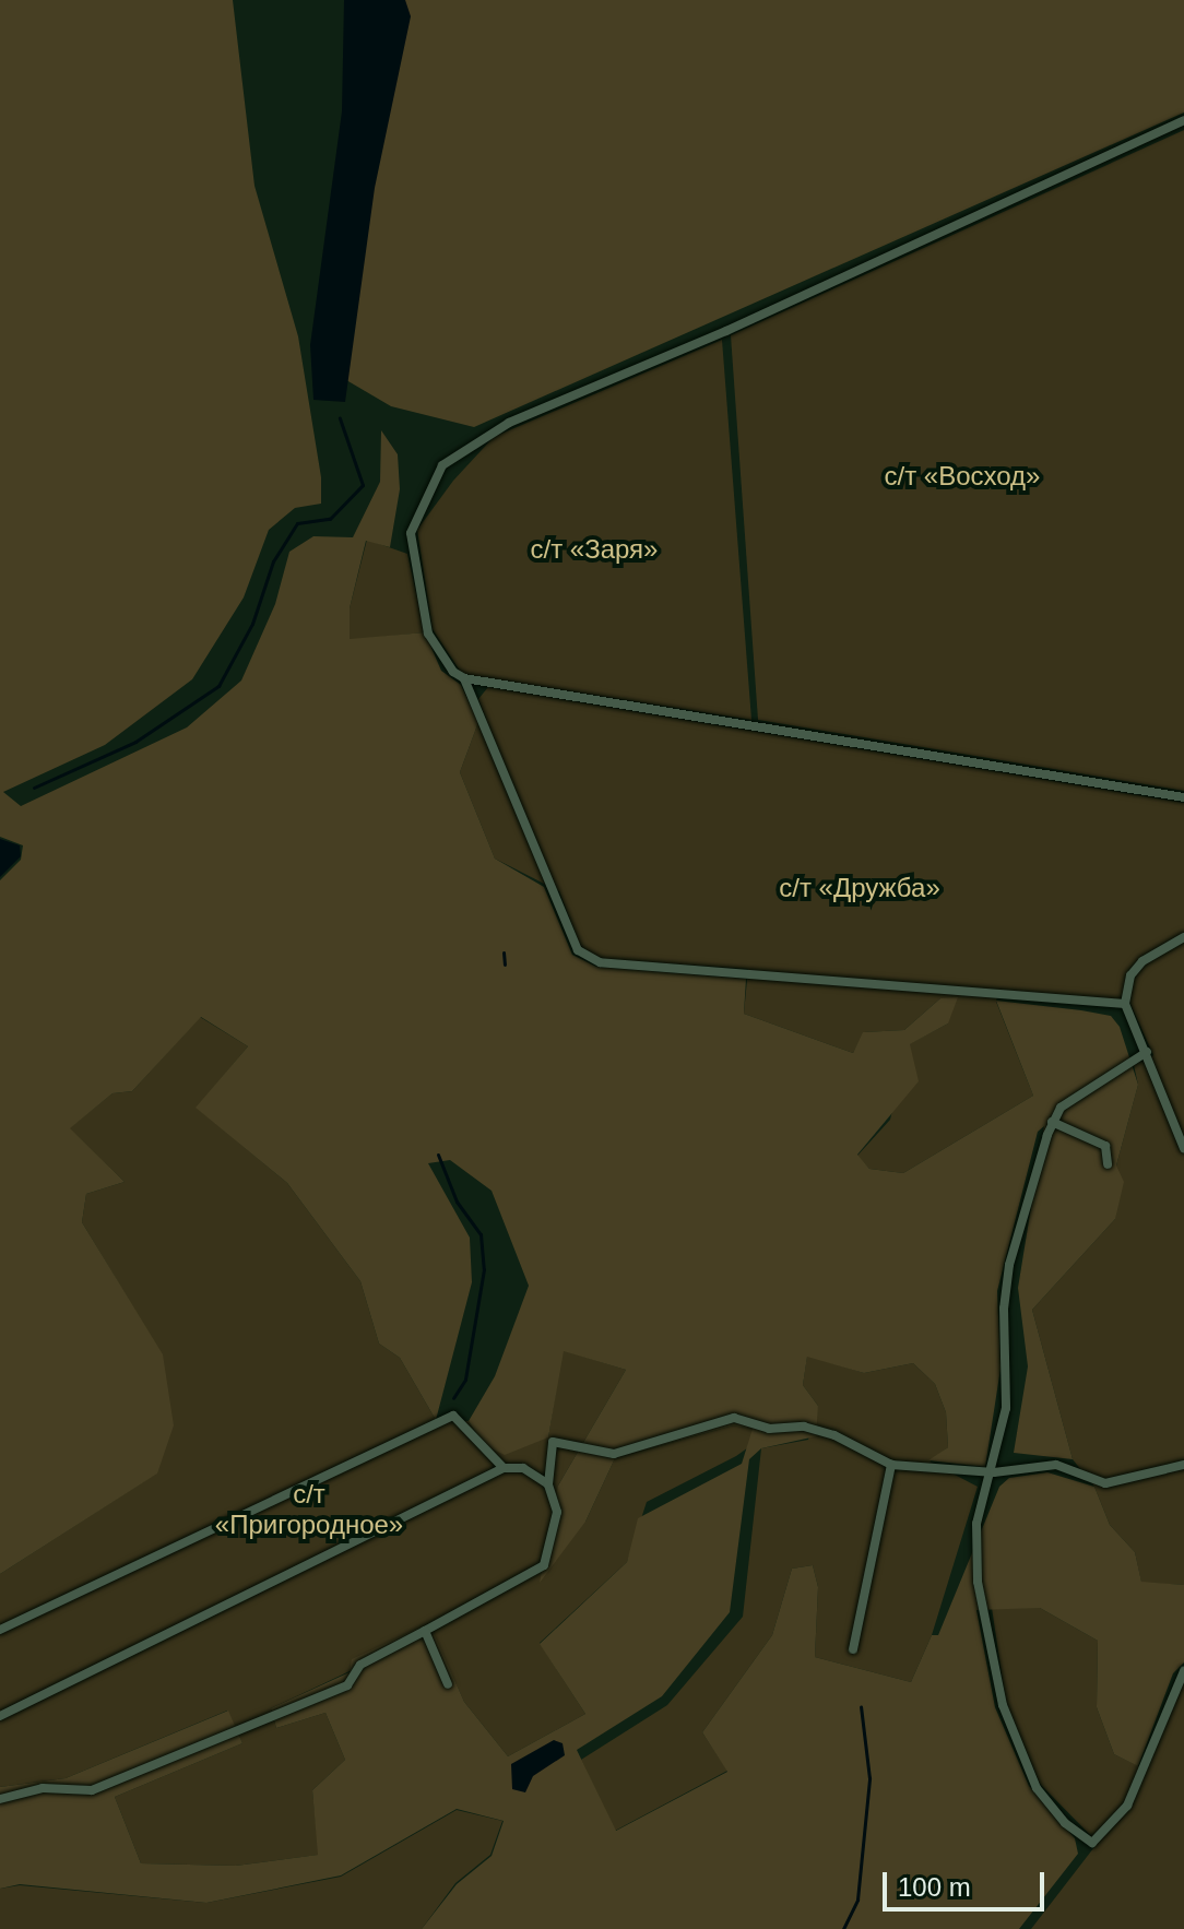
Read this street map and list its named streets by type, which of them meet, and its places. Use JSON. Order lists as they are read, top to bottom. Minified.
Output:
{"parks":["с/т «Восход»","с/т «Заря»","с/т «Дружба»","с/т «Пригородное»"],"scale_bar":"100 m"}
